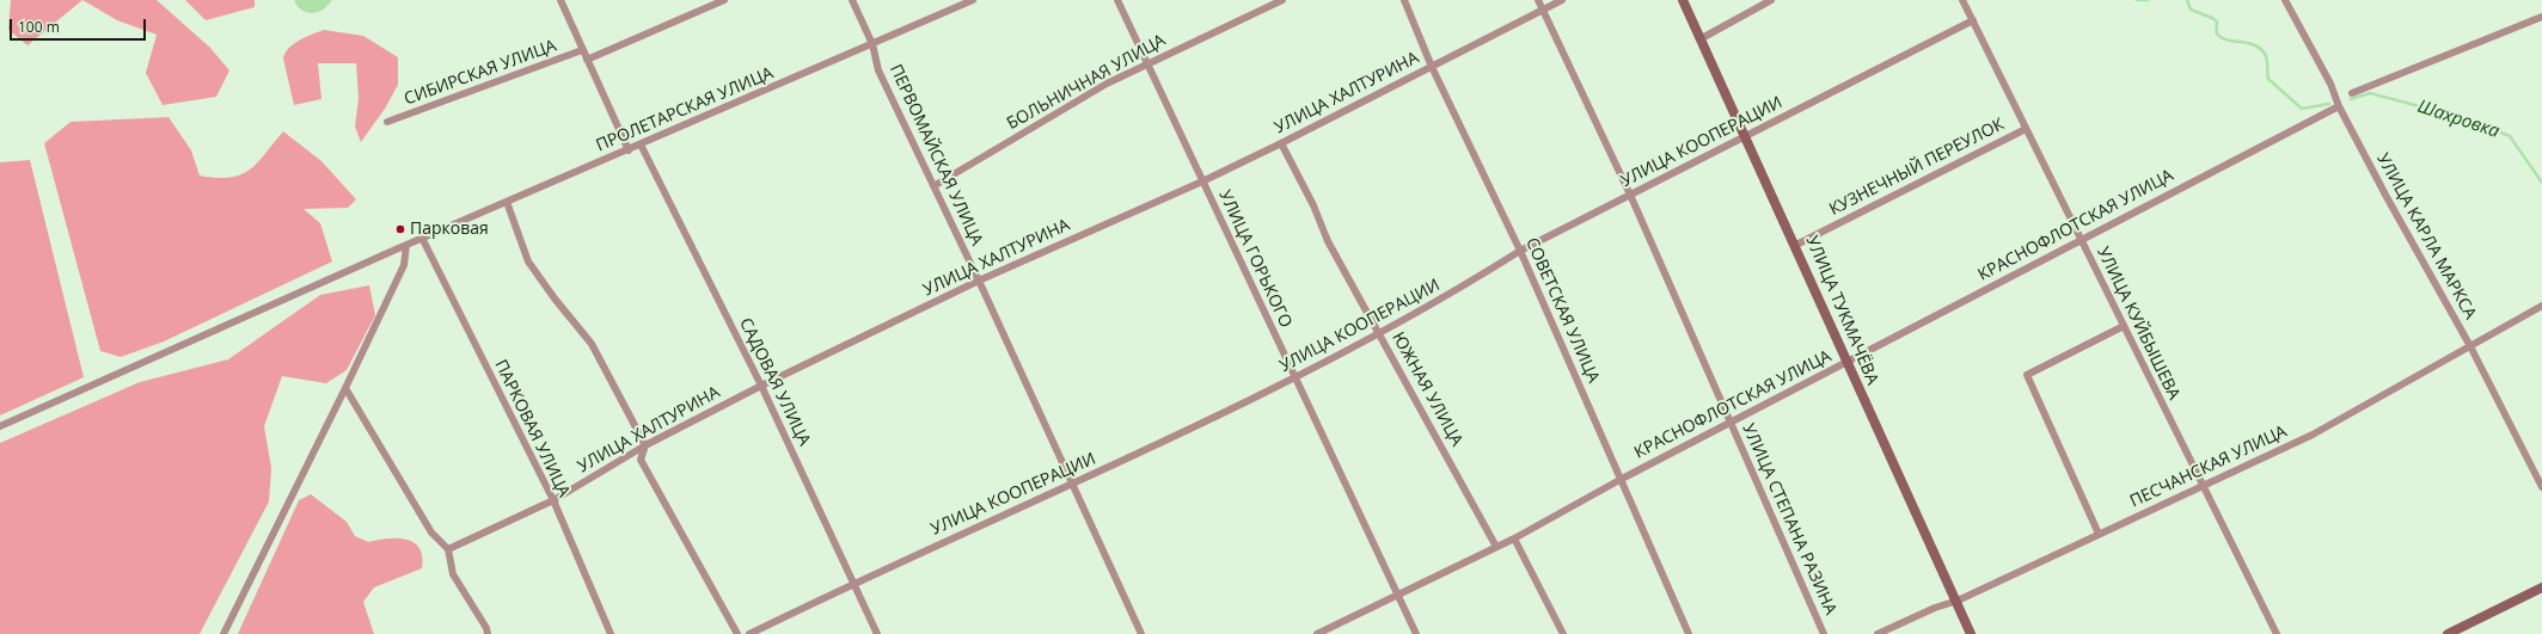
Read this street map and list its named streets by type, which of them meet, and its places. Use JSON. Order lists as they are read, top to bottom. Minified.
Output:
{"streets":{"street":["СИБИРСКАЯ УЛИЦА","БОЛЬНИЧНАЯ УЛИЦА","УЛИЦА ХАЛТУРИНА","ПРОЛЕТАРСКАЯ УЛИЦА","УЛИЦА КООПЕРАЦИИ","ПЕРВОМАЙСКАЯ УЛИЦА","КУЗНЕЧНЫЙ ПЕРЕУЛОК","КРАСНОФЛОТСКАЯ УЛИЦА","УЛИЦА КАРЛА МАРКСА","УЛИЦА ГОРЬКОГО","СОВЕТСКАЯ УЛИЦА","УЛИЦА ТУКМАЧЁВА","УЛИЦА КУЙБЫШЕВА","САДОВАЯ УЛИЦА","ЮЖНАЯ УЛИЦА","ПАРКОВАЯ УЛИЦА","ПЕСЧАНСКАЯ УЛИЦА","УЛИЦА СТЕПАНА РАЗИНА"]},"crossings":[["БОЛЬНИЧНАЯ УЛИЦА","ПЕРВОМАЙСКАЯ УЛИЦА"],["БОЛЬНИЧНАЯ УЛИЦА","УЛИЦА ГОРЬКОГО"],["УЛИЦА ХАЛТУРИНА","ПЕРВОМАЙСКАЯ УЛИЦА"],["УЛИЦА ХАЛТУРИНА","УЛИЦА ГОРЬКОГО"],["УЛИЦА ХАЛТУРИНА","СОВЕТСКАЯ УЛИЦА"],["УЛИЦА ХАЛТУРИНА","САДОВАЯ УЛИЦА"],["УЛИЦА ХАЛТУРИНА","ЮЖНАЯ УЛИЦА"],["УЛИЦА ХАЛТУРИНА","ПАРКОВАЯ УЛИЦА"],["УЛИЦА ХАЛТУРИНА","УЛИЦА СТЕПАНА РАЗИНА"],["ПРОЛЕТАРСКАЯ УЛИЦА","ПЕРВОМАЙСКАЯ УЛИЦА"],["ПРОЛЕТАРСКАЯ УЛИЦА","САДОВАЯ УЛИЦА"],["ПРОЛЕТАРСКАЯ УЛИЦА","ПАРКОВАЯ УЛИЦА"],["УЛИЦА КООПЕРАЦИИ","ПЕРВОМАЙСКАЯ УЛИЦА"],["УЛИЦА КООПЕРАЦИИ","УЛИЦА ГОРЬКОГО"],["УЛИЦА КООПЕРАЦИИ","СОВЕТСКАЯ УЛИЦА"],["УЛИЦА КООПЕРАЦИИ","УЛИЦА ТУКМАЧЁВА"],["УЛИЦА КООПЕРАЦИИ","УЛИЦА КУЙБЫШЕВА"],["УЛИЦА КООПЕРАЦИИ","САДОВАЯ УЛИЦА"],["УЛИЦА КООПЕРАЦИИ","ЮЖНАЯ УЛИЦА"],["УЛИЦА КООПЕРАЦИИ","УЛИЦА СТЕПАНА РАЗИНА"],["КУЗНЕЧНЫЙ ПЕРЕУЛОК","УЛИЦА ТУКМАЧЁВА"],["КУЗНЕЧНЫЙ ПЕРЕУЛОК","УЛИЦА КУЙБЫШЕВА"],["КРАСНОФЛОТСКАЯ УЛИЦА","УЛИЦА КАРЛА МАРКСА"],["КРАСНОФЛОТСКАЯ УЛИЦА","УЛИЦА ГОРЬКОГО"],["КРАСНОФЛОТСКАЯ УЛИЦА","СОВЕТСКАЯ УЛИЦА"],["КРАСНОФЛОТСКАЯ УЛИЦА","УЛИЦА ТУКМАЧЁВА"],["КРАСНОФЛОТСКАЯ УЛИЦА","УЛИЦА КУЙБЫШЕВА"],["КРАСНОФЛОТСКАЯ УЛИЦА","ЮЖНАЯ УЛИЦА"],["КРАСНОФЛОТСКАЯ УЛИЦА","УЛИЦА СТЕПАНА РАЗИНА"],["УЛИЦА КАРЛА МАРКСА","ПЕСЧАНСКАЯ УЛИЦА"],["УЛИЦА ТУКМАЧЁВА","ПЕСЧАНСКАЯ УЛИЦА"],["УЛИЦА КУЙБЫШЕВА","ПЕСЧАНСКАЯ УЛИЦА"]],"water":["Шахровка"],"places":["Парковая"],"scale_bar":"100 m"}
